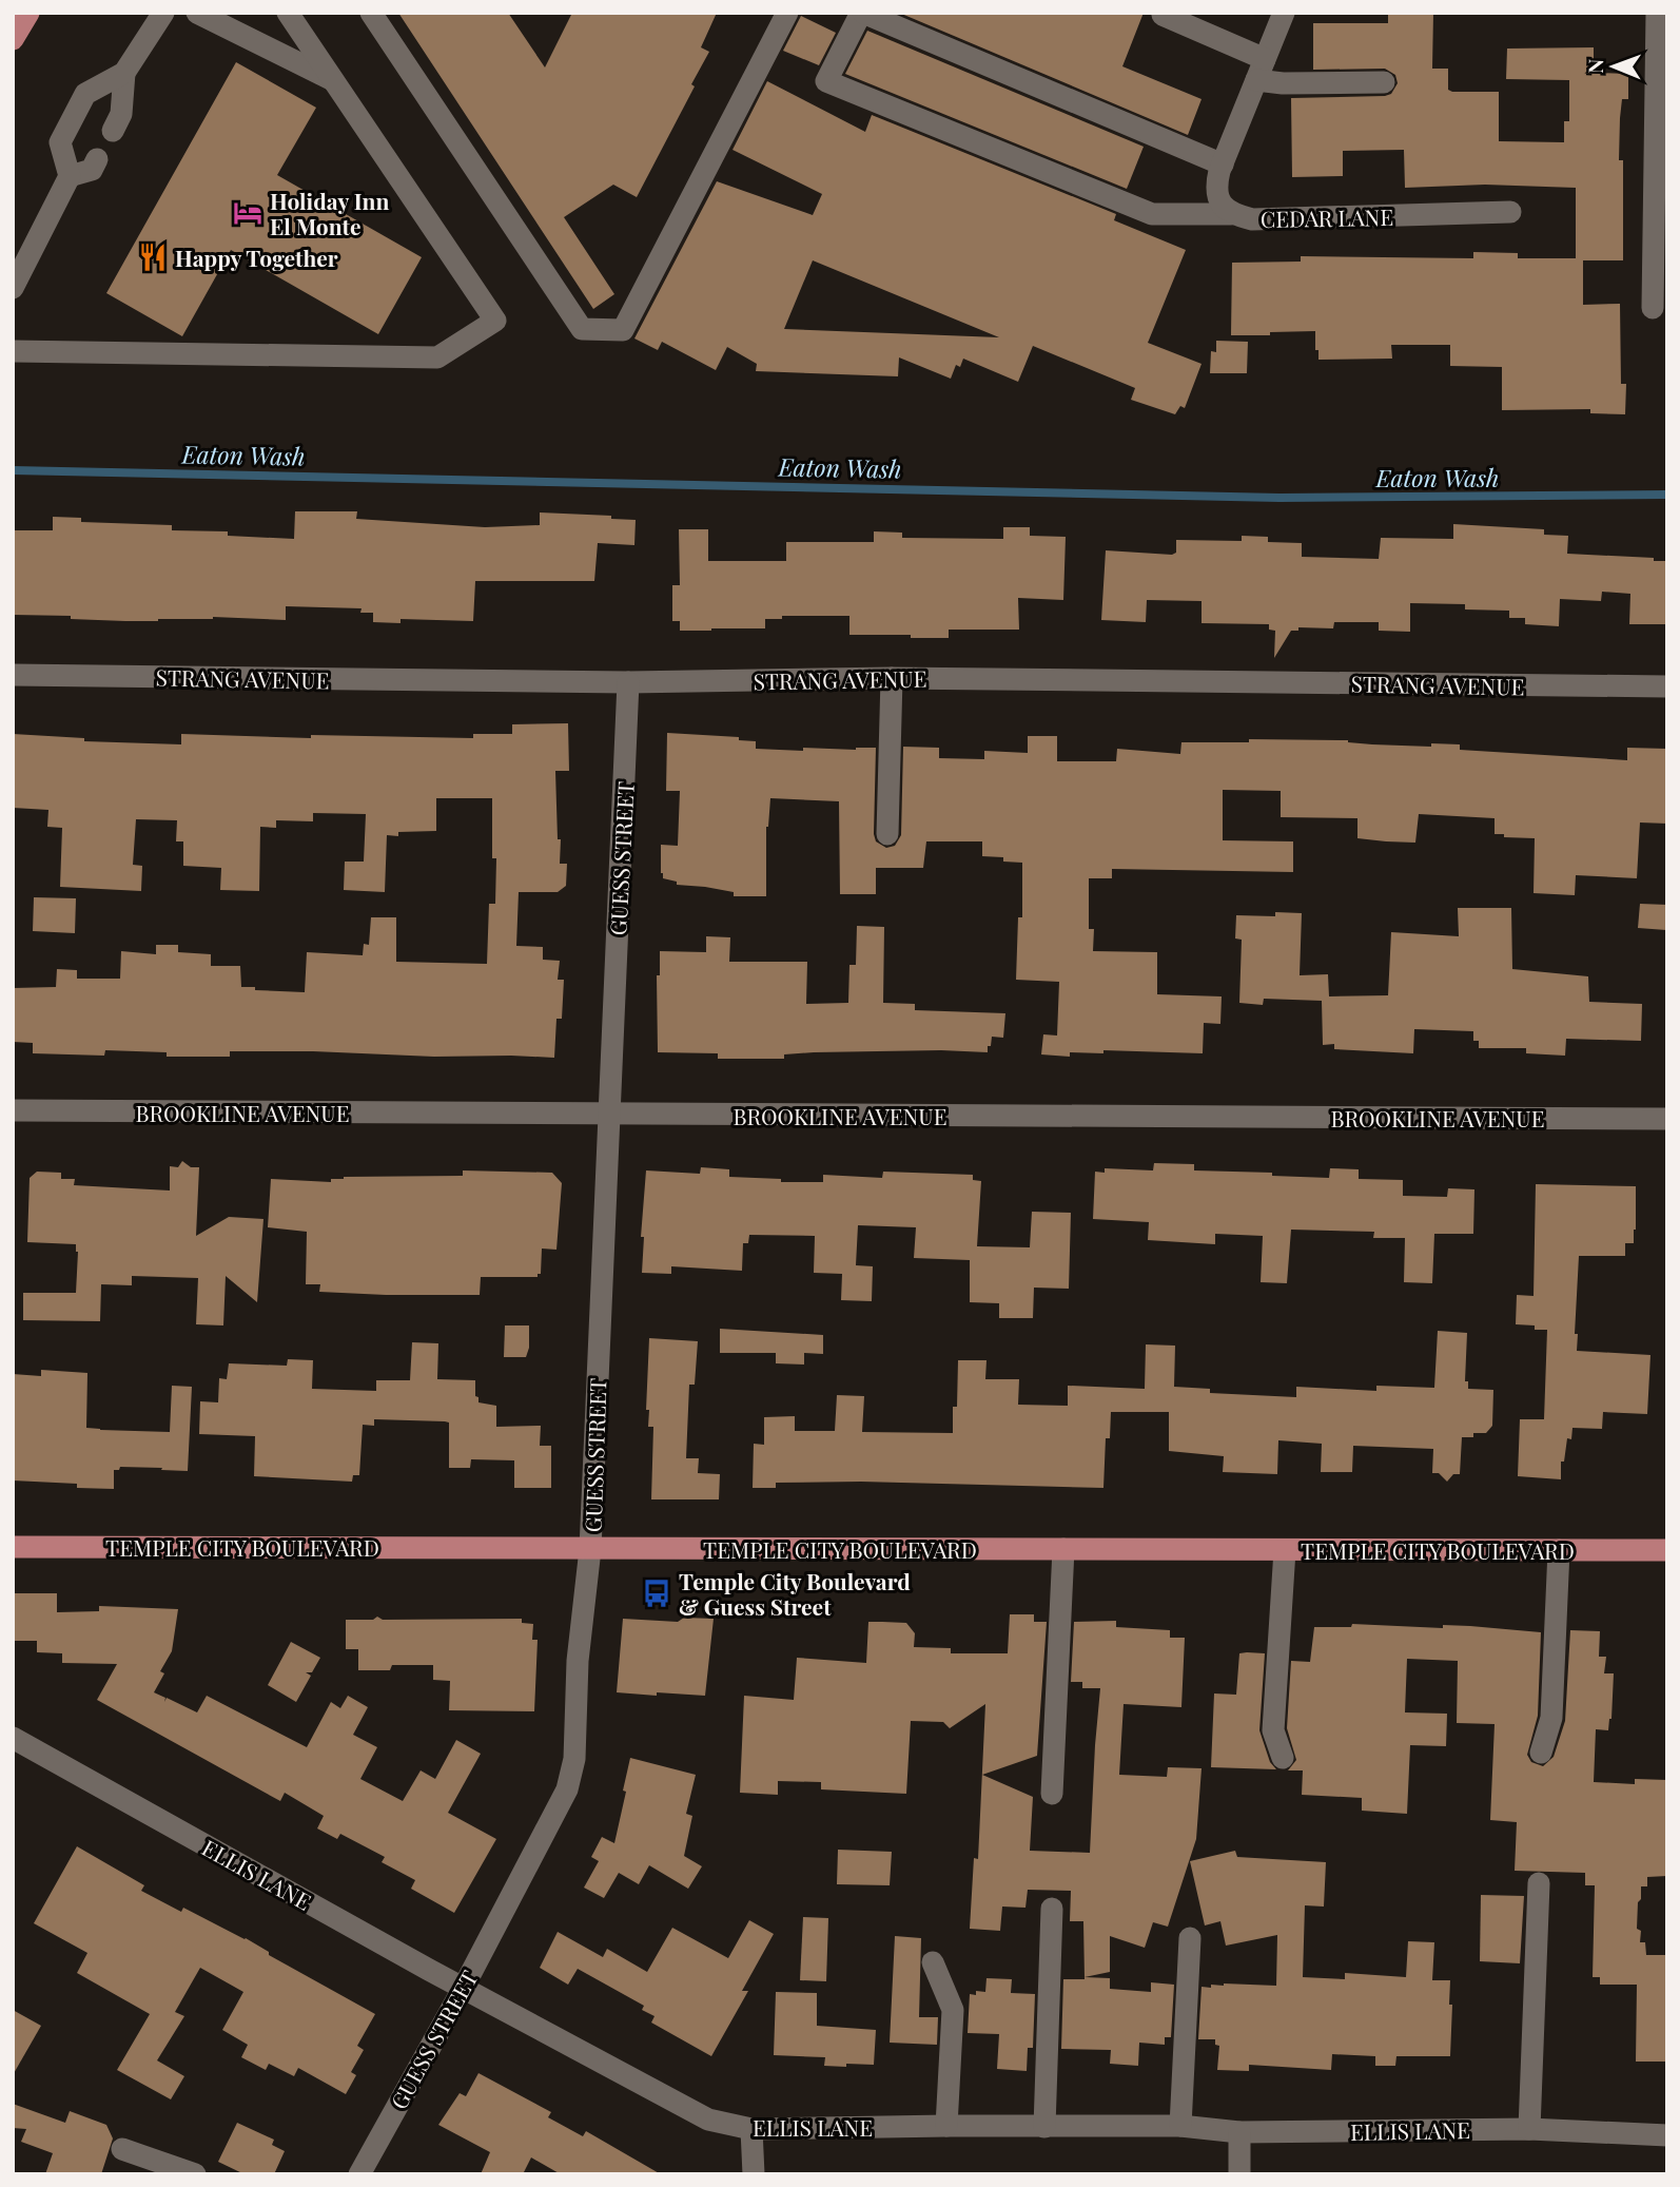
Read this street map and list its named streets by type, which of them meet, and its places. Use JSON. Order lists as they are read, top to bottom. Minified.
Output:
{"streets":{"main road":["TEMPLE CITY BOULEVARD"],"street":["CEDAR LANE","STRANG AVENUE","GUESS STREET","BROOKLINE AVENUE","ELLIS LANE"]},"crossings":[["STRANG AVENUE","GUESS STREET"],["GUESS STREET","BROOKLINE AVENUE"],["GUESS STREET","TEMPLE CITY BOULEVARD"],["GUESS STREET","ELLIS LANE"]],"water":["Eaton Wash"],"places":{"hotel":["Holiday Inn El Monte"],"restaurant":["Happy Together"],"bus stop":["Temple City Boulevard & Guess Street"]},"north":"left"}
